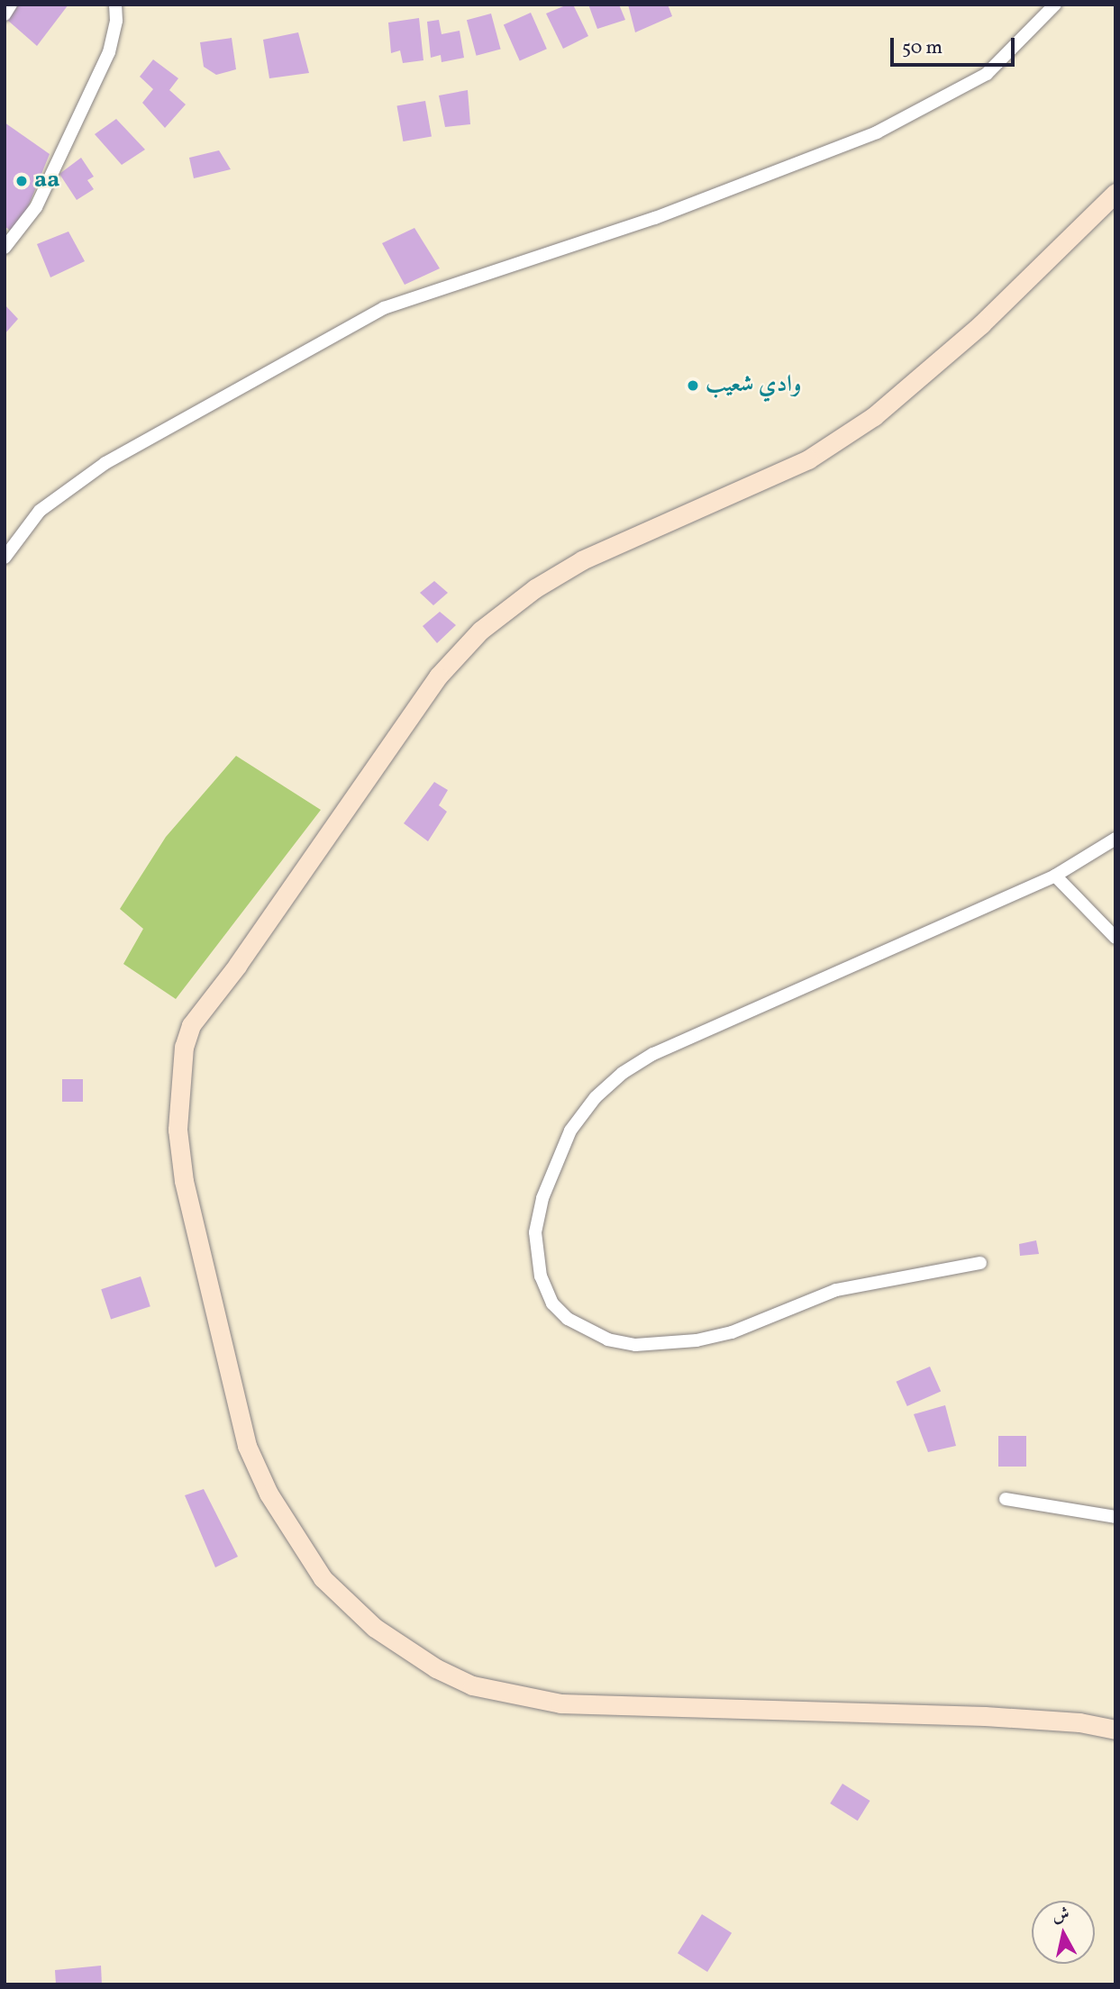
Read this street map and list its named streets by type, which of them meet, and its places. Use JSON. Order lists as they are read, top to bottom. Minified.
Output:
{"places":["aa","وادي شعيب"],"scale_bar":"50 m","north":"top"}
